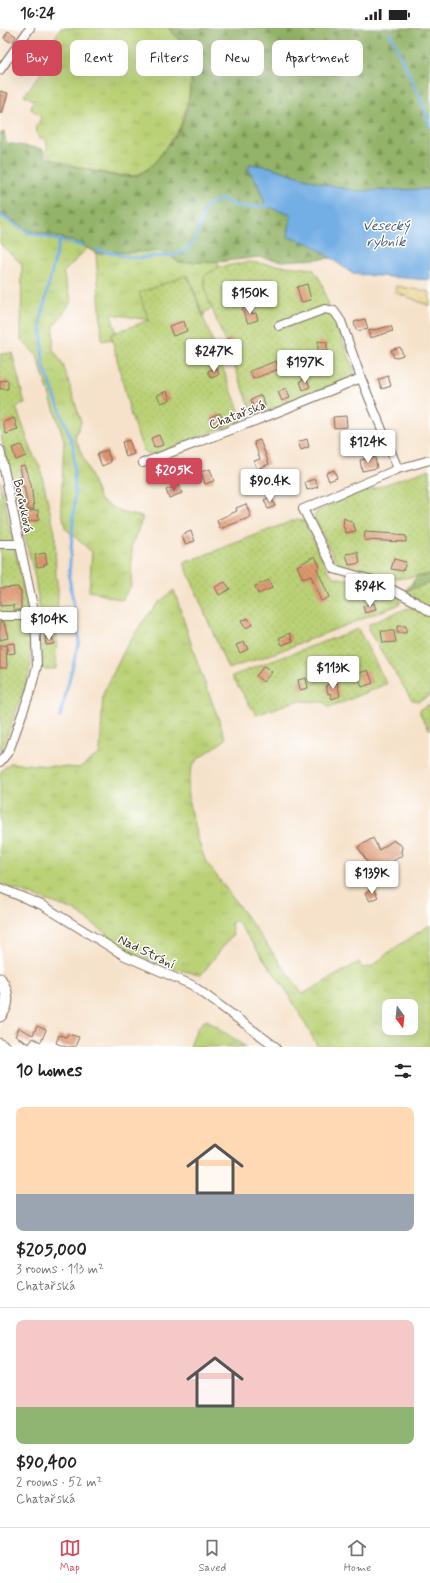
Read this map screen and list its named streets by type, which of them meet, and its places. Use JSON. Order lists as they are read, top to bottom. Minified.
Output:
{"streets":{"street":["Chatařská","Borůvková","Nad Strání"]},"water":["Vesecký rybník"],"north":"bottom","page":{"status":"16:24","chip":["Buy","Rent","Filters","New","Apartment"],"price":["$150K","$247K","$197K","$124K","$205K","$90.4K","$94K","$104K","$113K","$139K"],"heading":"10 homes","list":[{"name":"$205,000","note":"3 rooms · 113 m² · Chatařská"},{"name":"$90,400","note":"2 rooms · 52 m² · Chatařská"}],"tabs":["Map","Saved","Home"]}}
